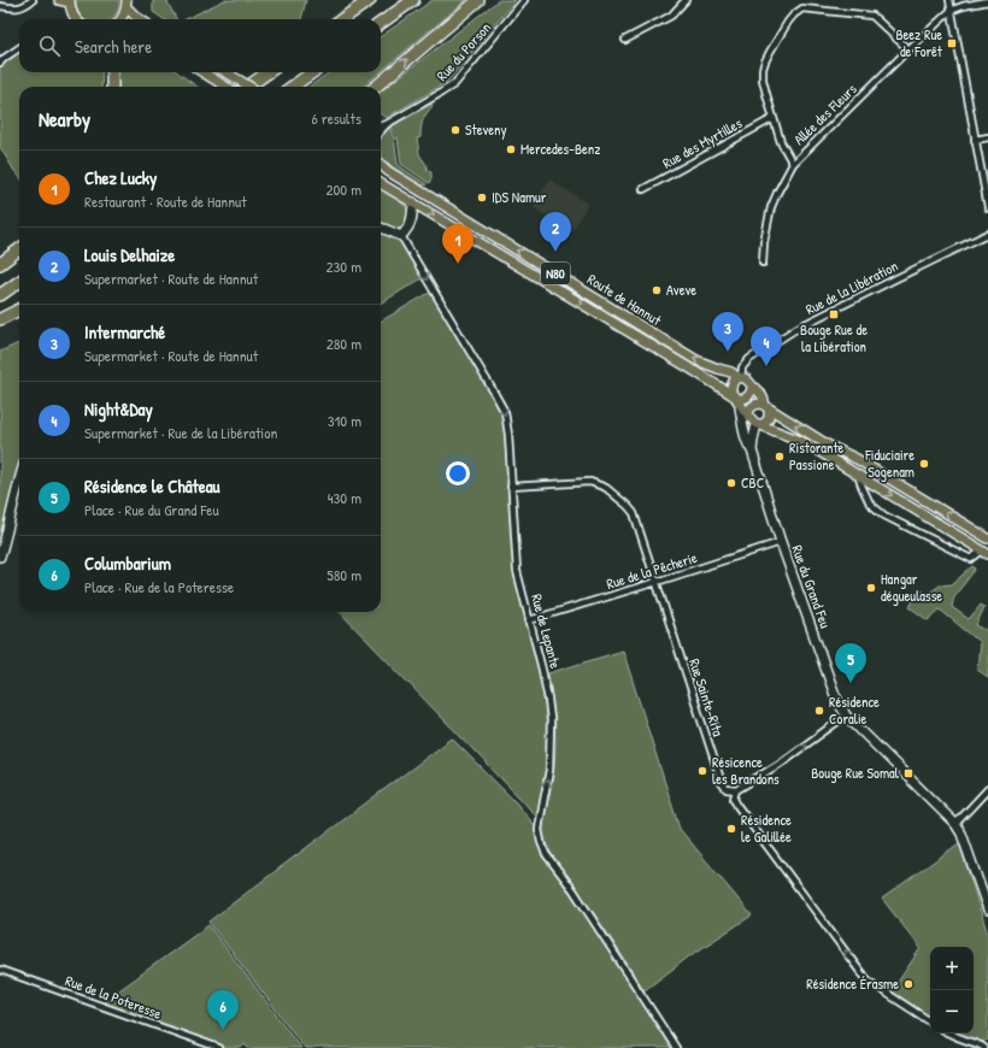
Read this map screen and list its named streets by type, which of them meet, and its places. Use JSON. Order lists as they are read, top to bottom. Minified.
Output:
{"streets":{"main road":["N80","Route de Hannut"],"street":["Rue du Porson","Allée des Fleurs","Rue des Myrtilles","Rue de la Libération","Rue de la Pêcherie","Rue du Grand Feu","Rue de Lepante","Rue Sainte-Rita","Rue de la Poteresse"]},"crossings":[["Rue de la Libération","Route de Hannut"],["Route de Hannut","Rue du Grand Feu"],["Rue de la Pêcherie","Rue du Grand Feu"],["Rue de la Pêcherie","Rue de Lepante"],["Rue de la Pêcherie","Rue Sainte-Rita"],["Rue de Lepante","Rue Sainte-Rita"]],"places":{"transit":["Beez Rue de Forêt","Bouge Rue de la Libération","Bouge Rue Somal"],"other":["Steveny","Mercedes-Benz","IDS Namur","Aveve","Ristorante Passione","Fiduciaire Sogenam","CBC","Hangar dégueulasse","Résidence Coralie","Résicence les Brandons","Résidence le Galillée","Résidence Érasme"]},"page":{"search":"Search here","heading":["Nearby","6 results"],"list":[{"mark":"1","name":"Chez Lucky","note":"Restaurant · Route de Hannut","value":"200 m"},{"mark":"2","name":"Louis Delhaize","note":"Supermarket · Route de Hannut","value":"230 m"},{"mark":"3","name":"Intermarché","note":"Supermarket · Route de Hannut","value":"280 m"},{"mark":"4","name":"Night&Day","note":"Supermarket · Rue de la Libération","value":"310 m"},{"mark":"5","name":"Résidence le Château","note":"Place · Rue du Grand Feu","value":"430 m"},{"mark":"6","name":"Columbarium","note":"Place · Rue de la Poteresse","value":"580 m"}],"pins":["2","1","3","4","5","6"],"map_buttons":["+","−"]}}
